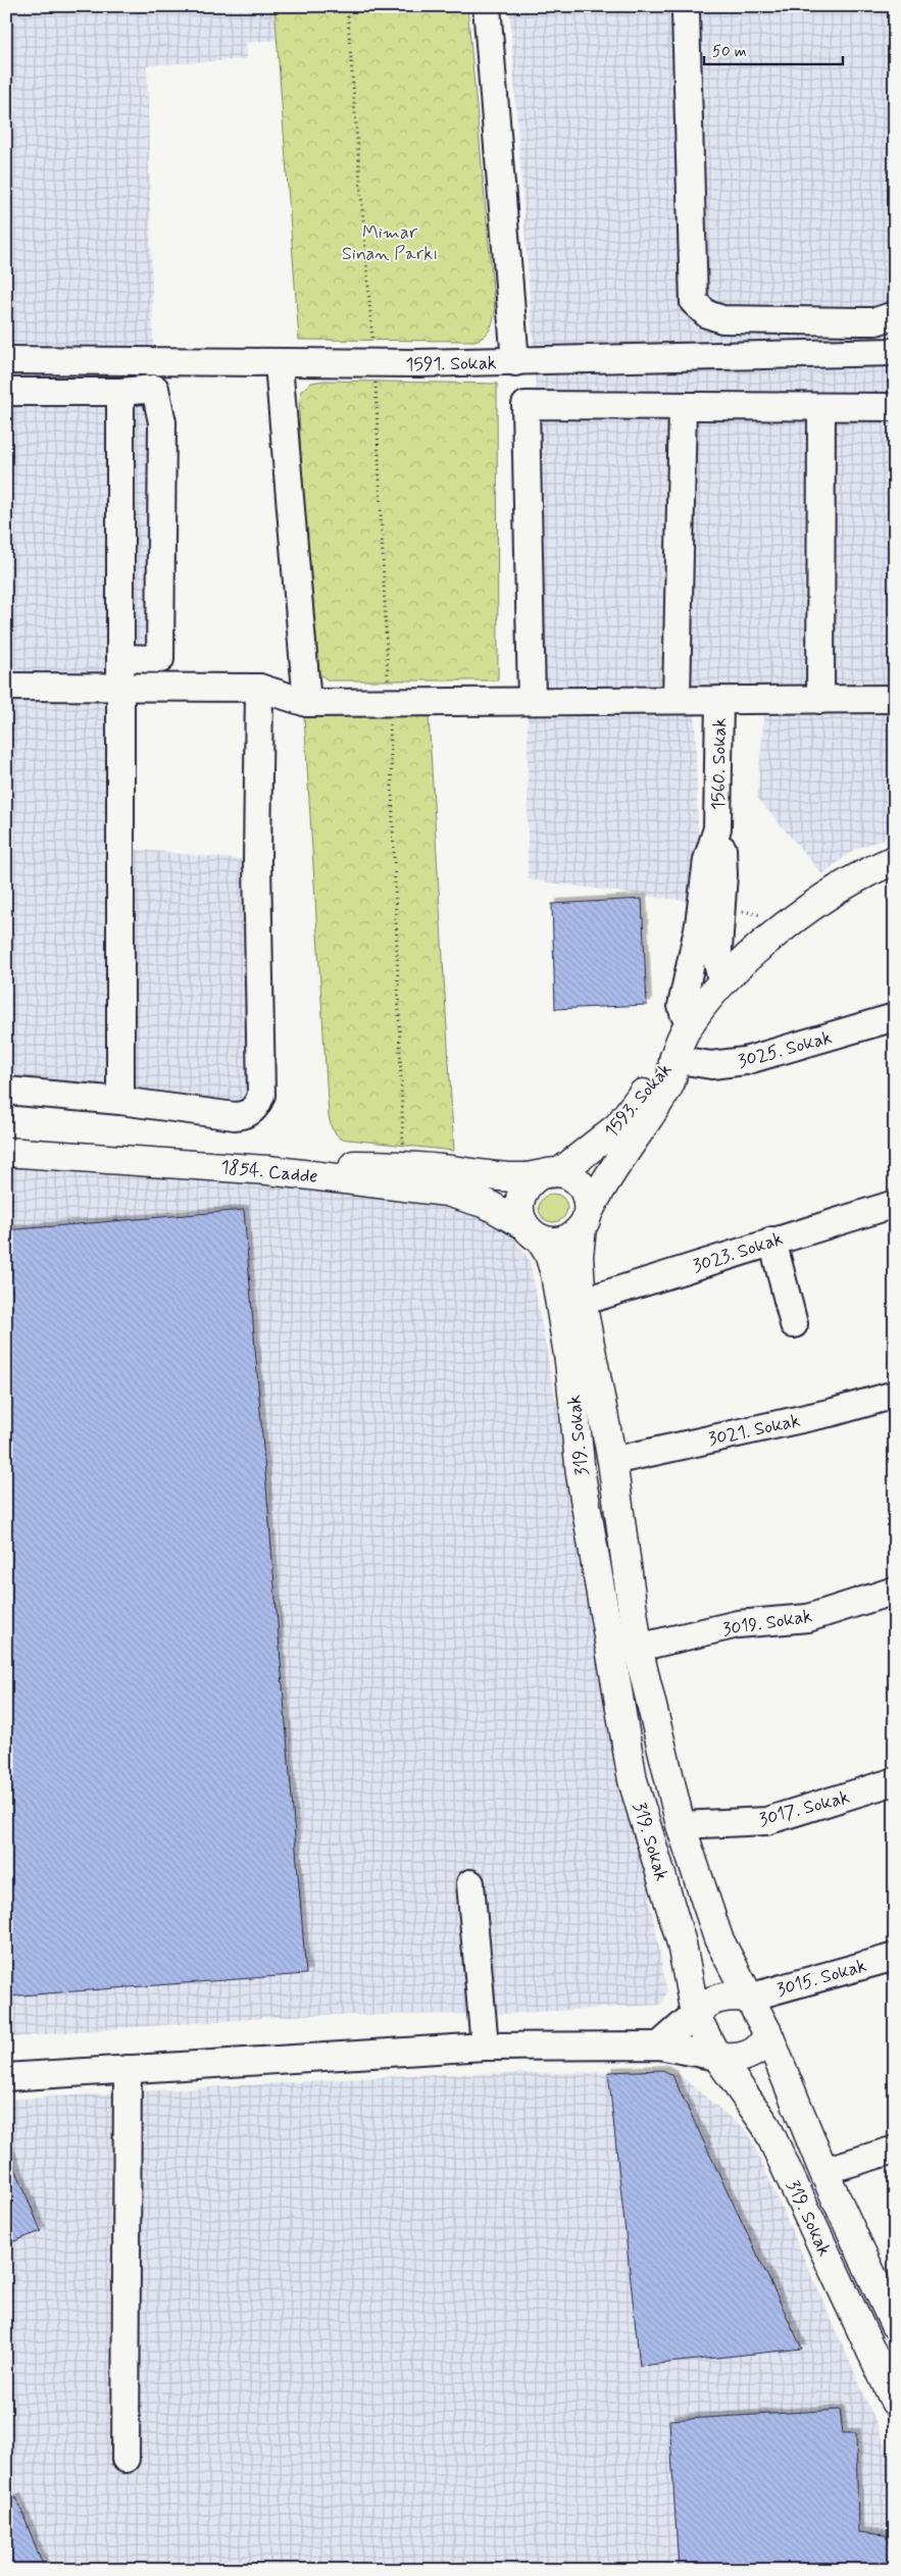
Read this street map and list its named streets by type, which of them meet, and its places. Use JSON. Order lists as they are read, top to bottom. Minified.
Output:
{"streets":{"main road":["1593. Sokak","1854. Cadde","319. Sokak"],"street":["1591. Sokak","1560. Sokak","3025. Sokak","3023. Sokak","3021. Sokak","3019. Sokak","3017. Sokak","3015. Sokak"]},"crossings":[["3025. Sokak","1593. Sokak"],["1593. Sokak","1854. Cadde"],["1593. Sokak","319. Sokak"],["1854. Cadde","319. Sokak"],["3023. Sokak","319. Sokak"],["3021. Sokak","319. Sokak"],["319. Sokak","3019. Sokak"],["319. Sokak","3017. Sokak"],["319. Sokak","3015. Sokak"]],"parks":["Mimar Sinan Parkı"],"scale_bar":"50 m"}
